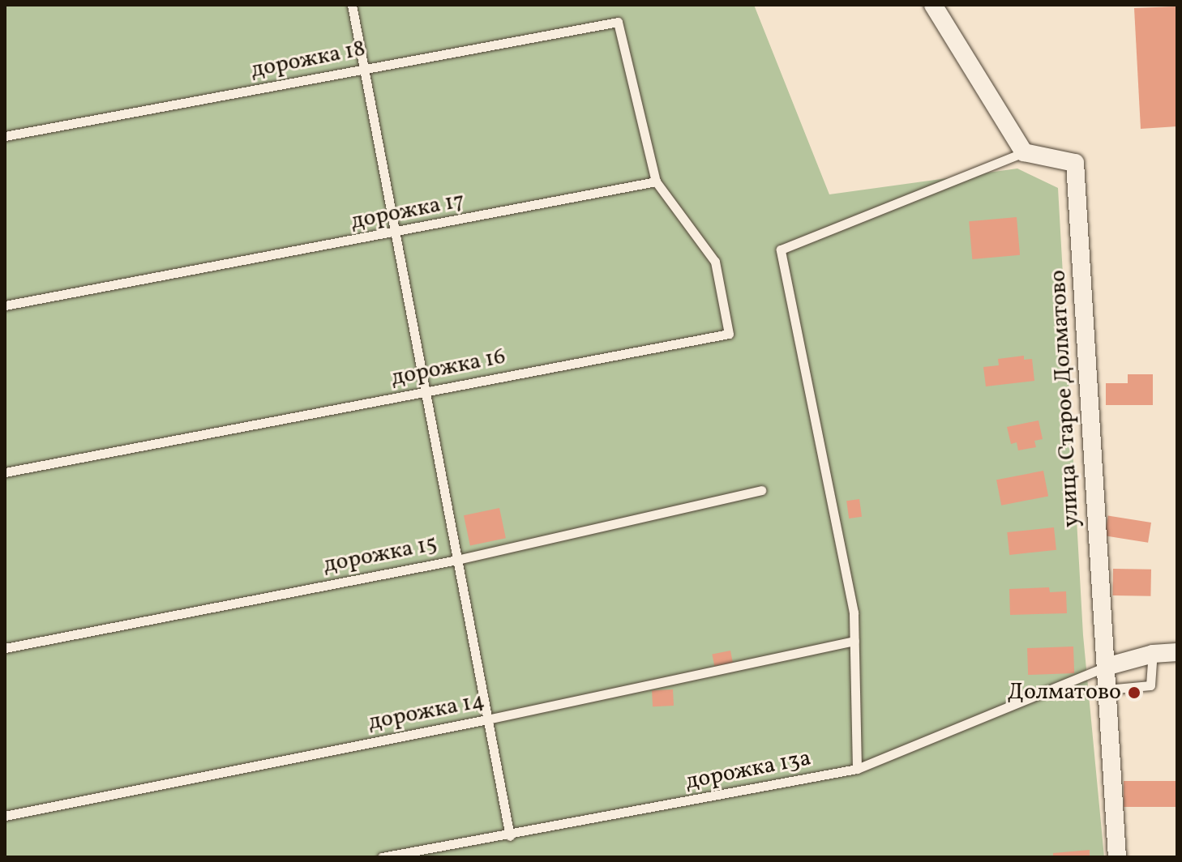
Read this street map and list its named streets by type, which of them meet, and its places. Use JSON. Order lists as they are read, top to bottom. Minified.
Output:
{"streets":{"street":["улица Старое Долматово"],"lane":["дорожка 18","дорожка 17","дорожка 16","дорожка 15","дорожка 14","дорожка 13а"]},"crossings":[["дорожка 18","дорожка 17"],["дорожка 18","дорожка 16"],["дорожка 17","дорожка 16"],["улица Старое Долматово","дорожка 13а"]],"places":["Долматово"]}
